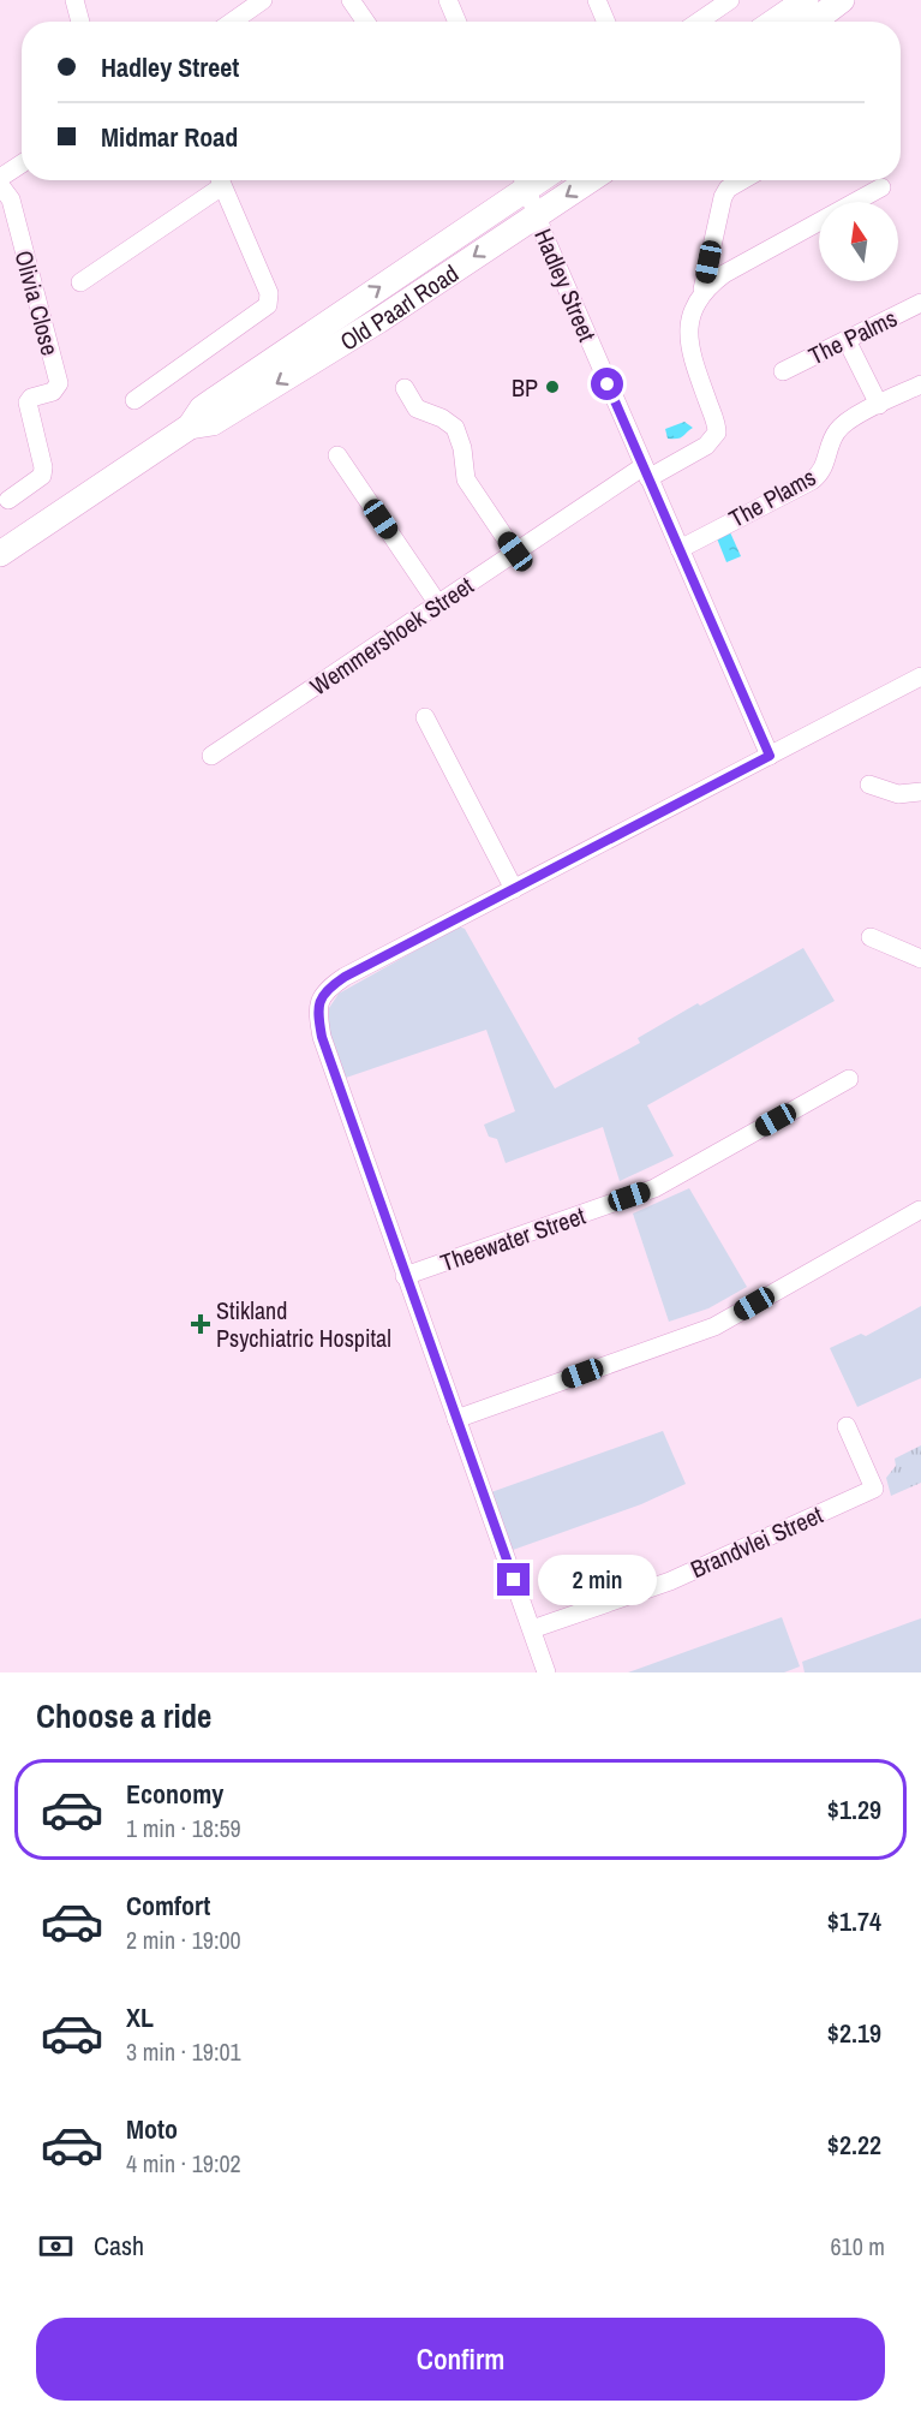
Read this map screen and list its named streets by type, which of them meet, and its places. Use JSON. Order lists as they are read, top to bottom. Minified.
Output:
{"streets":{"main road":["Old Paarl Road"],"street":["Hadley Street","Olivia Close","The Palms","The Plams","Wemmershoek Street","Theewater Street","Brandvlei Street"]},"crossings":[["Hadley Street","Old Paarl Road"],["Hadley Street","The Plams"],["Hadley Street","Wemmershoek Street"]],"places":{"other":["BP"],"health":["Stikland Psychiatric Hospital"]},"north":"top","page":{"banner":["Hadley Street","Midmar Road"],"bubble":"2 min","heading":"Choose a ride","list":[{"name":"Economy","note":"1 min · 18:59","value":"$1.29"},{"name":"Comfort","note":"2 min · 19:00","value":"$1.74"},{"name":"XL","note":"3 min · 19:01","value":"$2.19"},{"name":"Moto","note":"4 min · 19:02","value":"$2.22"}],"pay":["Cash","610 m"],"buttons":"Confirm"}}
